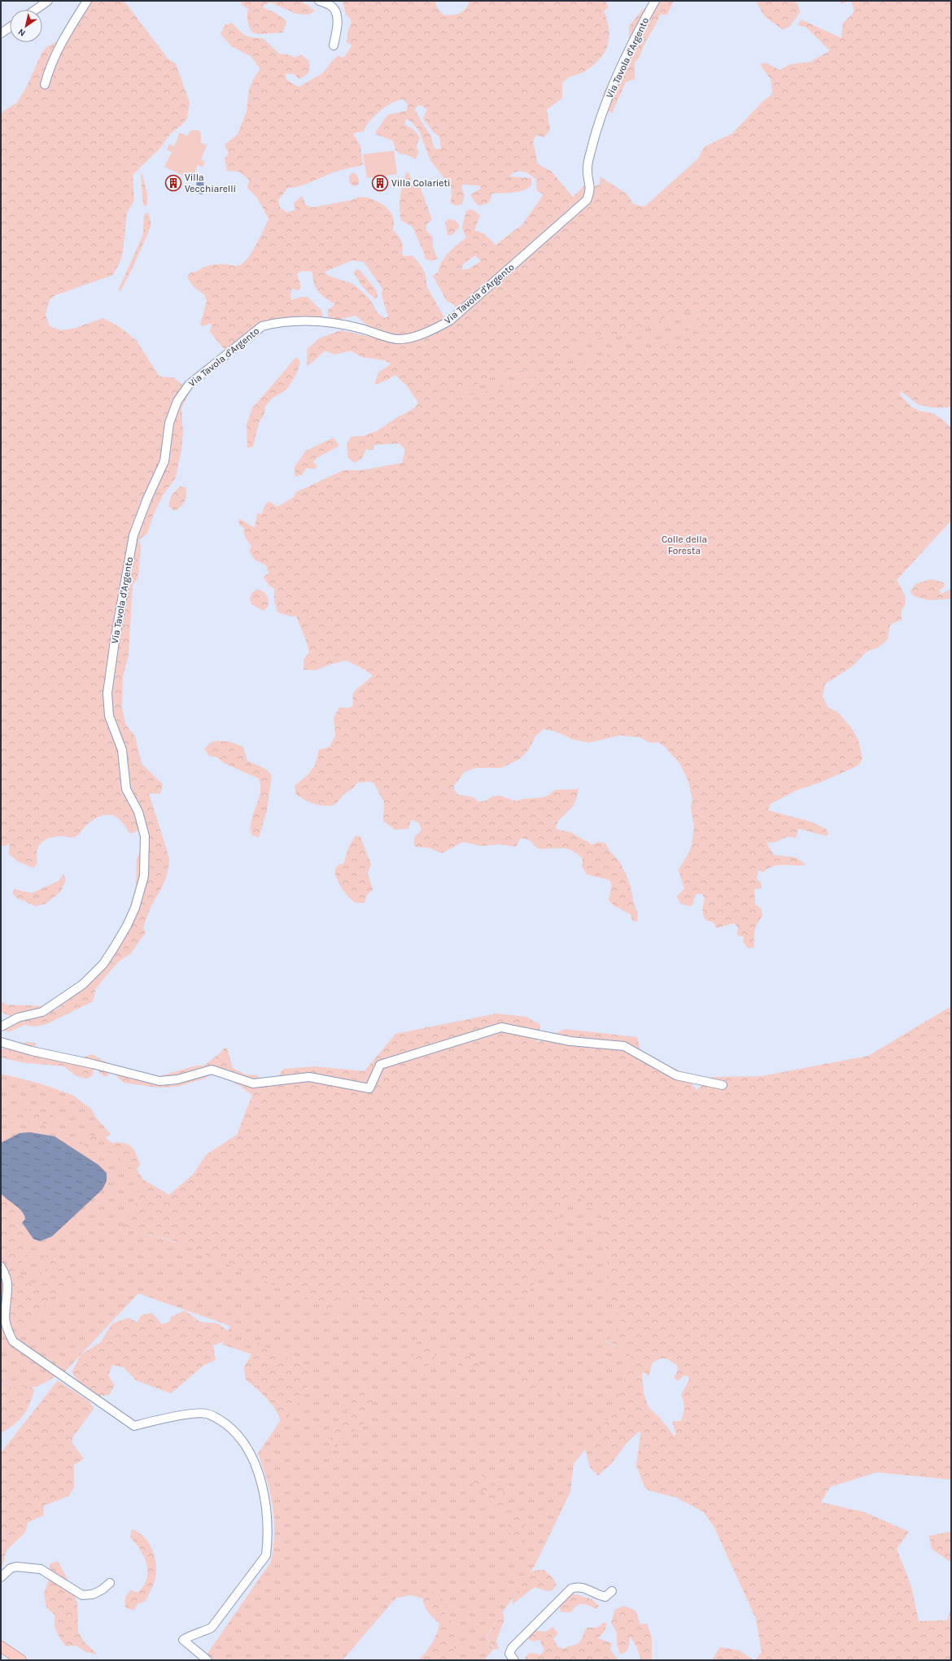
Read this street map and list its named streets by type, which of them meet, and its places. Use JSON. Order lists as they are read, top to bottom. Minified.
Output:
{"streets":{"street":["Via Tavola d'Argento"]},"parks":["Colle della Foresta"],"places":{"building":["Villa Vecchiarelli","Villa Colarieti"]},"north":"bottom left"}
